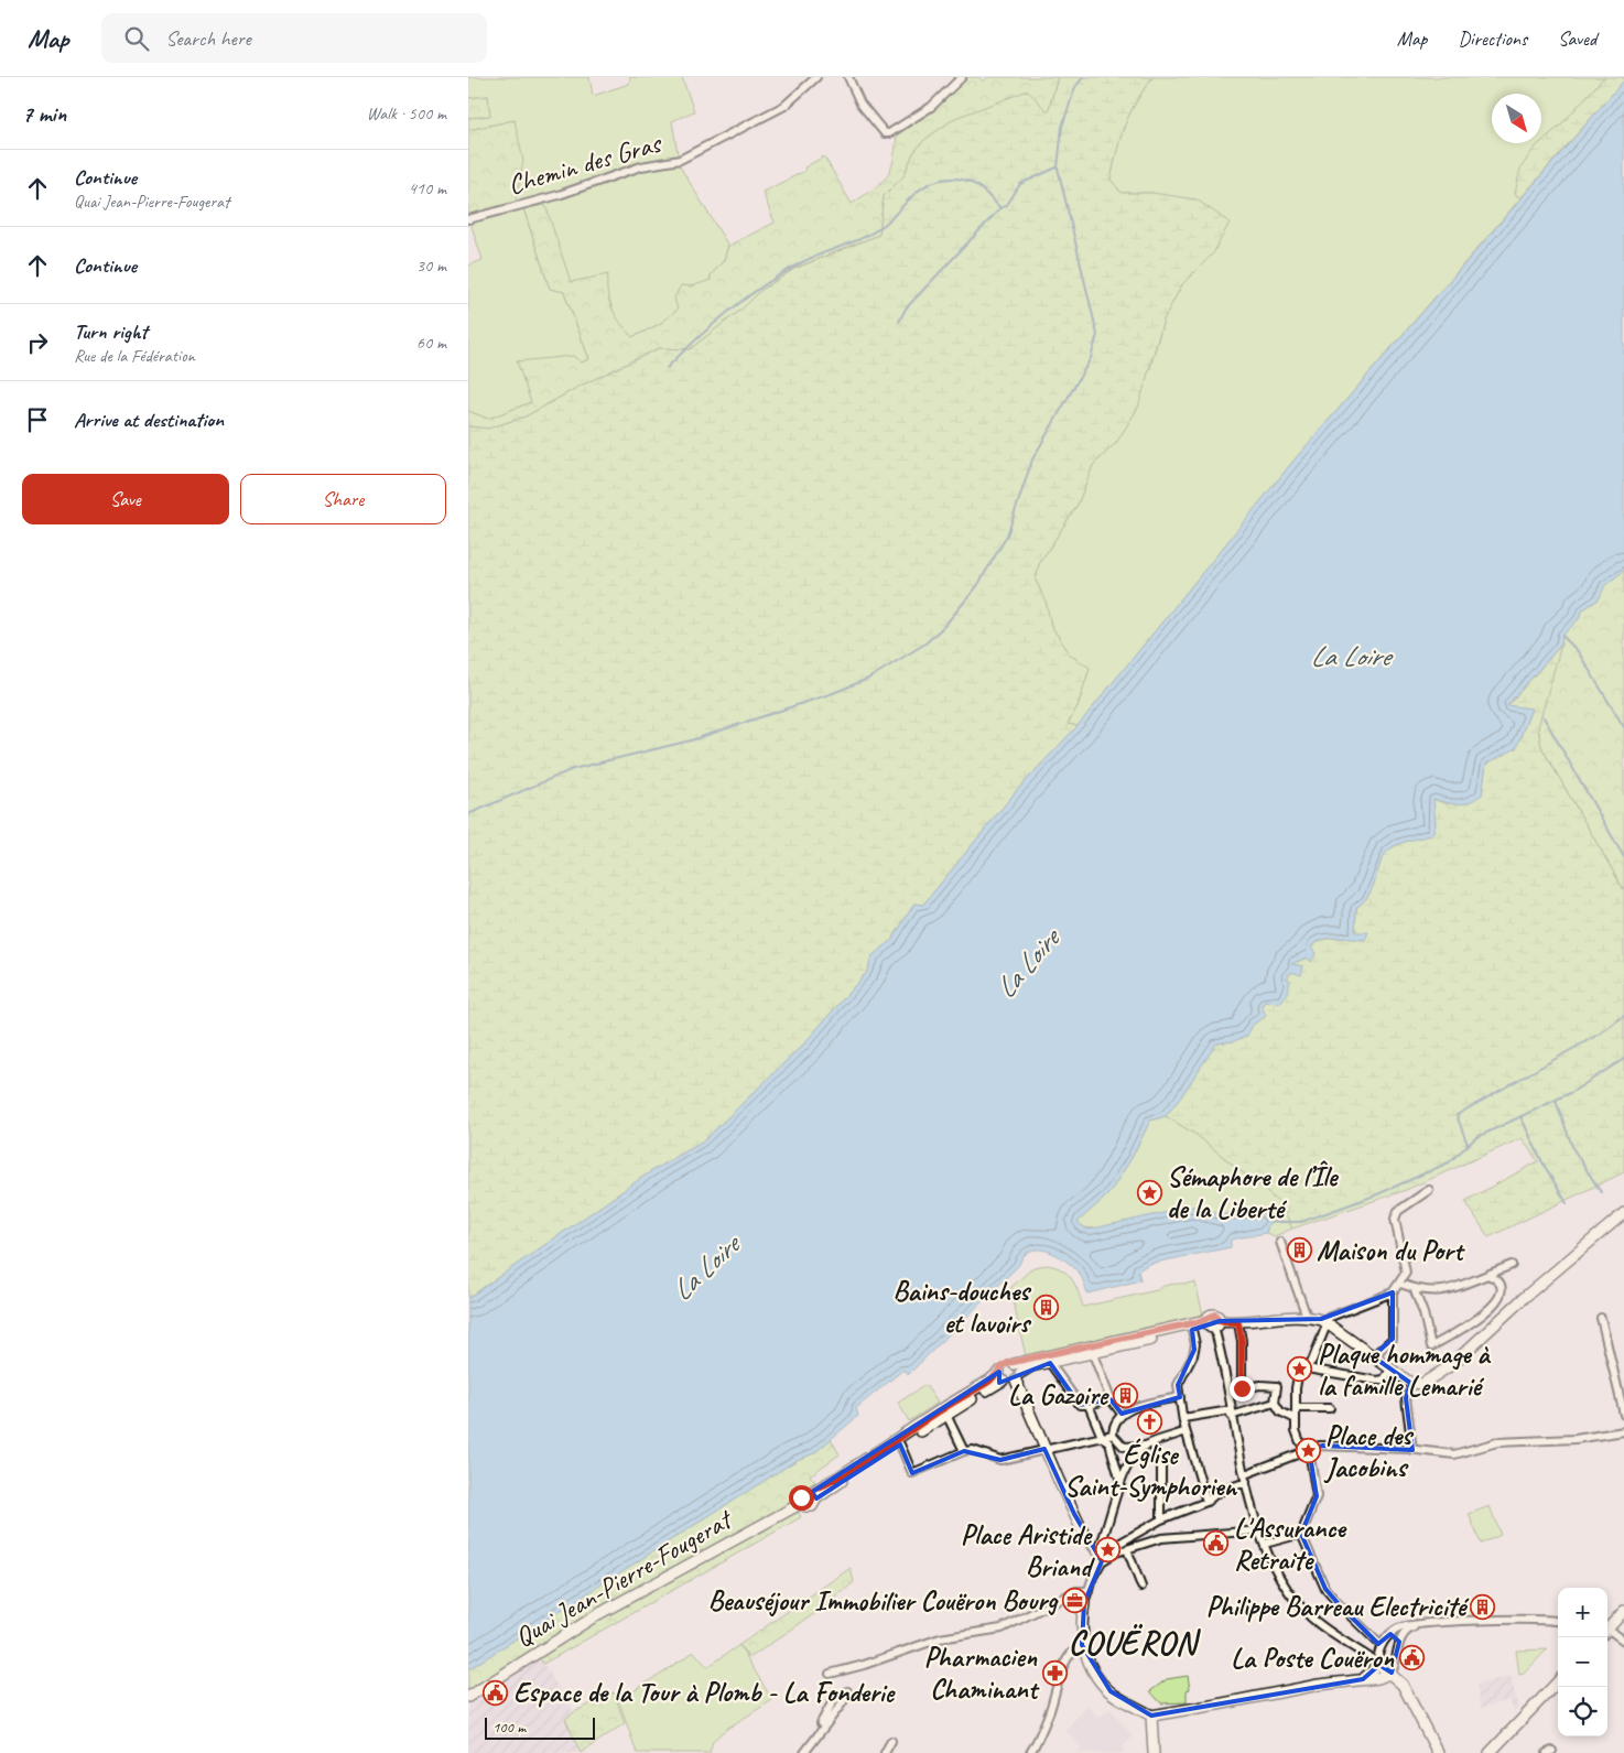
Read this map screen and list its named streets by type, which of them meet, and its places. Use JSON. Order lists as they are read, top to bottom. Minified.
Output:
{"streets":{"main road":["Quai Jean-Pierre-Fougerat"],"street":["Chemin des Gras"]},"districts":["COUËRON"],"water":["La Loire"],"places":{"place":["Sémaphore de l’Île de la Liberté","Plaque hommage à la famille Lemarié","Place des Jacobins","Place Aristide Briand"],"building":["Maison du Port","Bains-douches et lavoirs","La Gazoire","Philippe Barreau Electricité"],"church":["Église Saint-Symphorien"],"public building":["L'Assurance Retraite","La Poste Couëron","Espace de la Tour à Plomb - La Fonderie"],"office":["Beauséjour Immobilier Couëron Bourg"],"pharmacy":["Pharmacien Chaminant"]},"scale_bar":"100 m","north":"bottom right","page":{"header":"Map","search":"Search here","nav":["Map","Directions","Saved"],"heading":["7 min","Walk · 500 m"],"list":[["Continue","Quai Jean-Pierre-Fougerat","410 m"],["Continue","30 m"],["Turn right","Rue de la Fédération","60 m"],"Arrive at destination"],"buttons":["Save","Share"],"map_buttons":["+","−"],"scale":"100 m"}}
